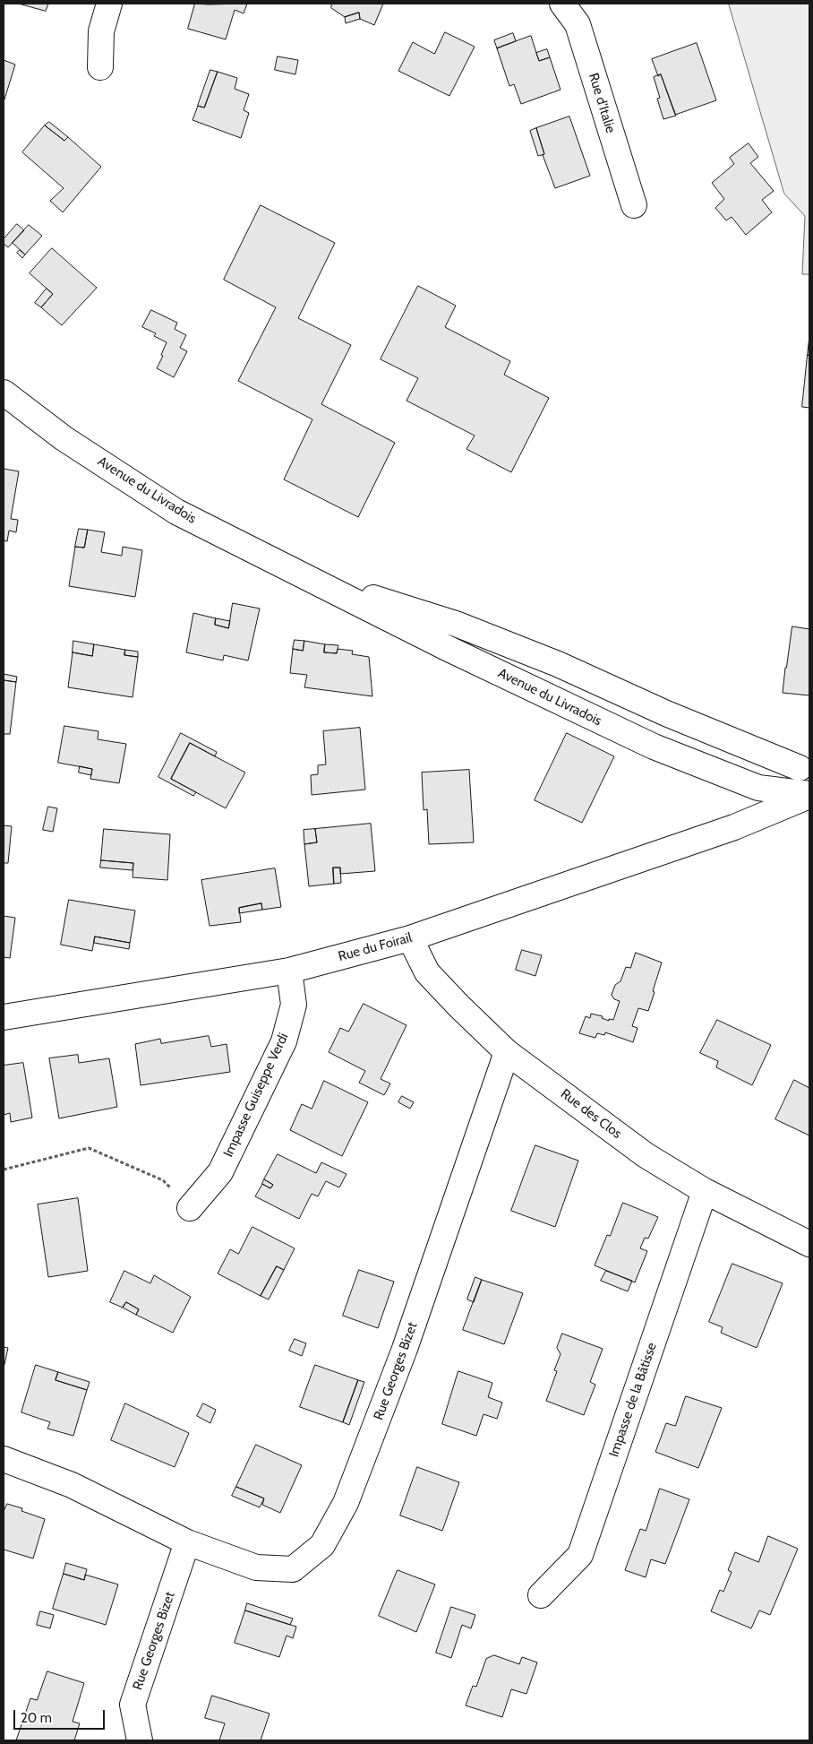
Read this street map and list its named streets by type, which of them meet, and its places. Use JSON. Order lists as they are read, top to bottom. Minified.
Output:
{"streets":{"street":["Rue d'Italie","Avenue du Livradois","Rue du Foirail","Impasse Guiseppe Verdi","Rue des Clos","Rue Georges Bizet","Impasse de la Bâtisse"]},"crossings":[["Avenue du Livradois","Rue du Foirail"],["Rue du Foirail","Impasse Guiseppe Verdi"],["Rue du Foirail","Rue des Clos"],["Rue des Clos","Rue Georges Bizet"],["Rue des Clos","Impasse de la Bâtisse"]],"scale_bar":"20 m"}
